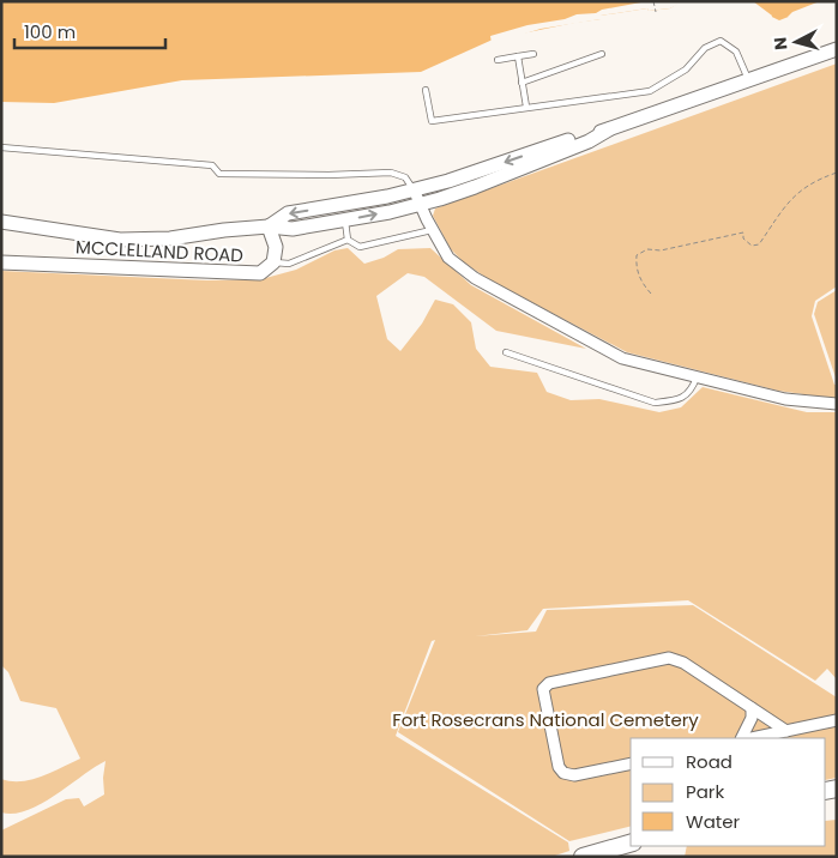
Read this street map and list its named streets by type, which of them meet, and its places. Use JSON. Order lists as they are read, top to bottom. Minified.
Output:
{"streets":{"street":["MCCLELLAND ROAD"]},"parks":["Fort Rosecrans National Cemetery"],"legend":["Road","Park","Water"],"scale_bar":"100 m","north":"left"}
